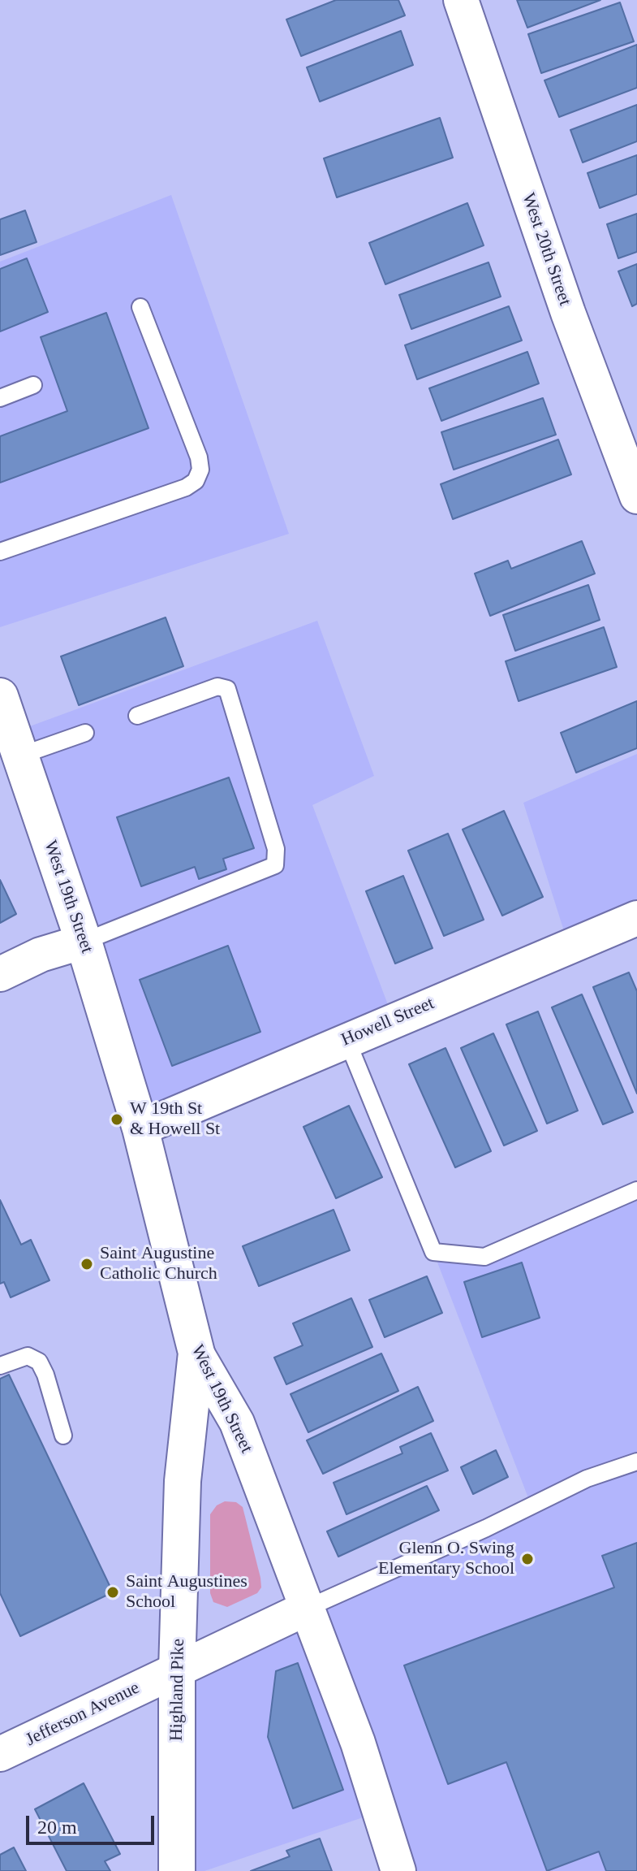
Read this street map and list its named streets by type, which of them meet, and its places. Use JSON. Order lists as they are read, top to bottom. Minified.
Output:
{"streets":{"street":["West 20th Street","West 19th Street","Howell Street","Highland Pike","Jefferson Avenue"]},"crossings":[["West 19th Street","Howell Street"],["West 19th Street","Highland Pike"],["West 19th Street","Jefferson Avenue"],["Highland Pike","Jefferson Avenue"]],"places":["W 19th St & Howell St","Saint Augustine Catholic Church","Glenn O. Swing Elementary School","Saint Augustines School"],"scale_bar":"20 m"}
